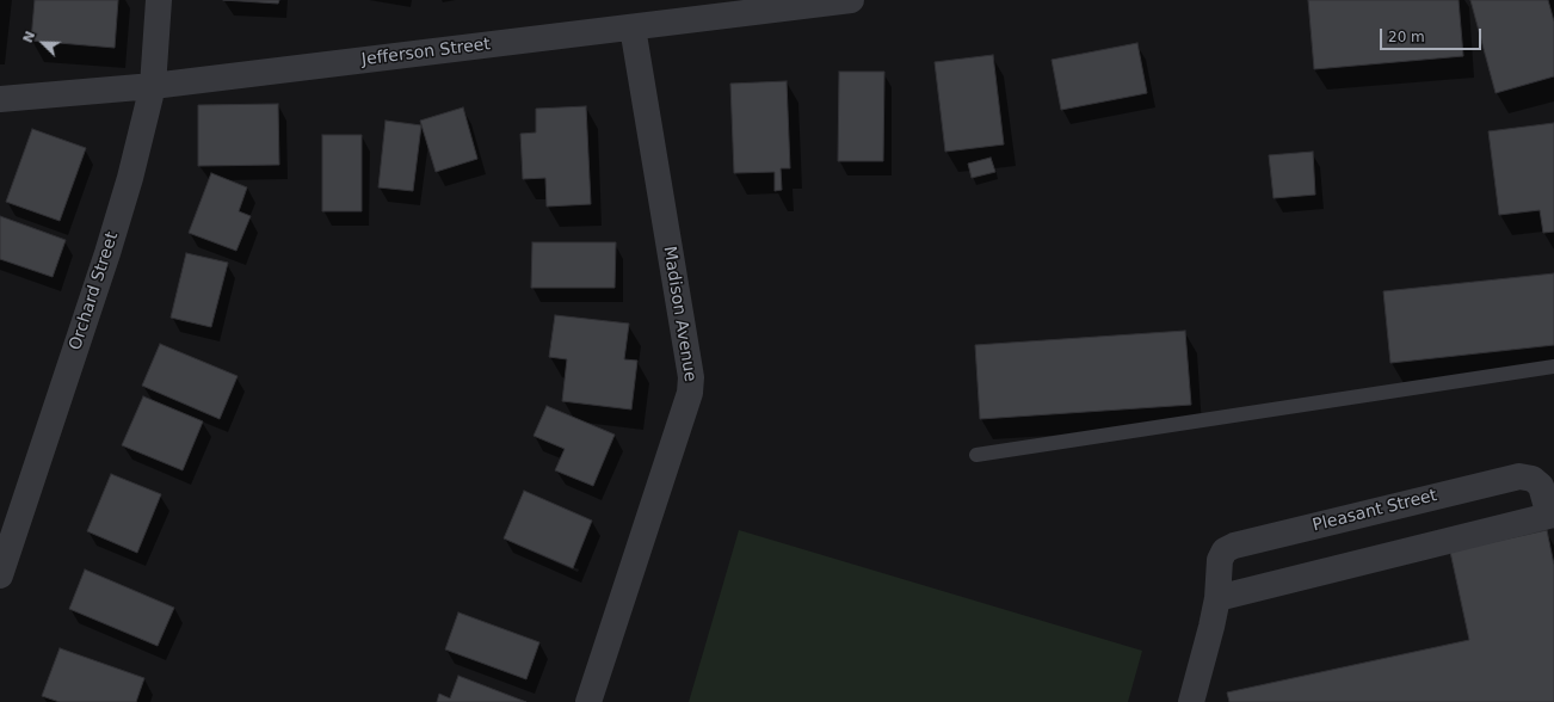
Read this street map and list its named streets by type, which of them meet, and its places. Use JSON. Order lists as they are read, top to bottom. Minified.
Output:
{"streets":{"street":["Jefferson Street","Orchard Street","Madison Avenue","Pleasant Street"]},"crossings":[["Jefferson Street","Orchard Street"],["Jefferson Street","Madison Avenue"]],"scale_bar":"20 m","north":"top left"}
